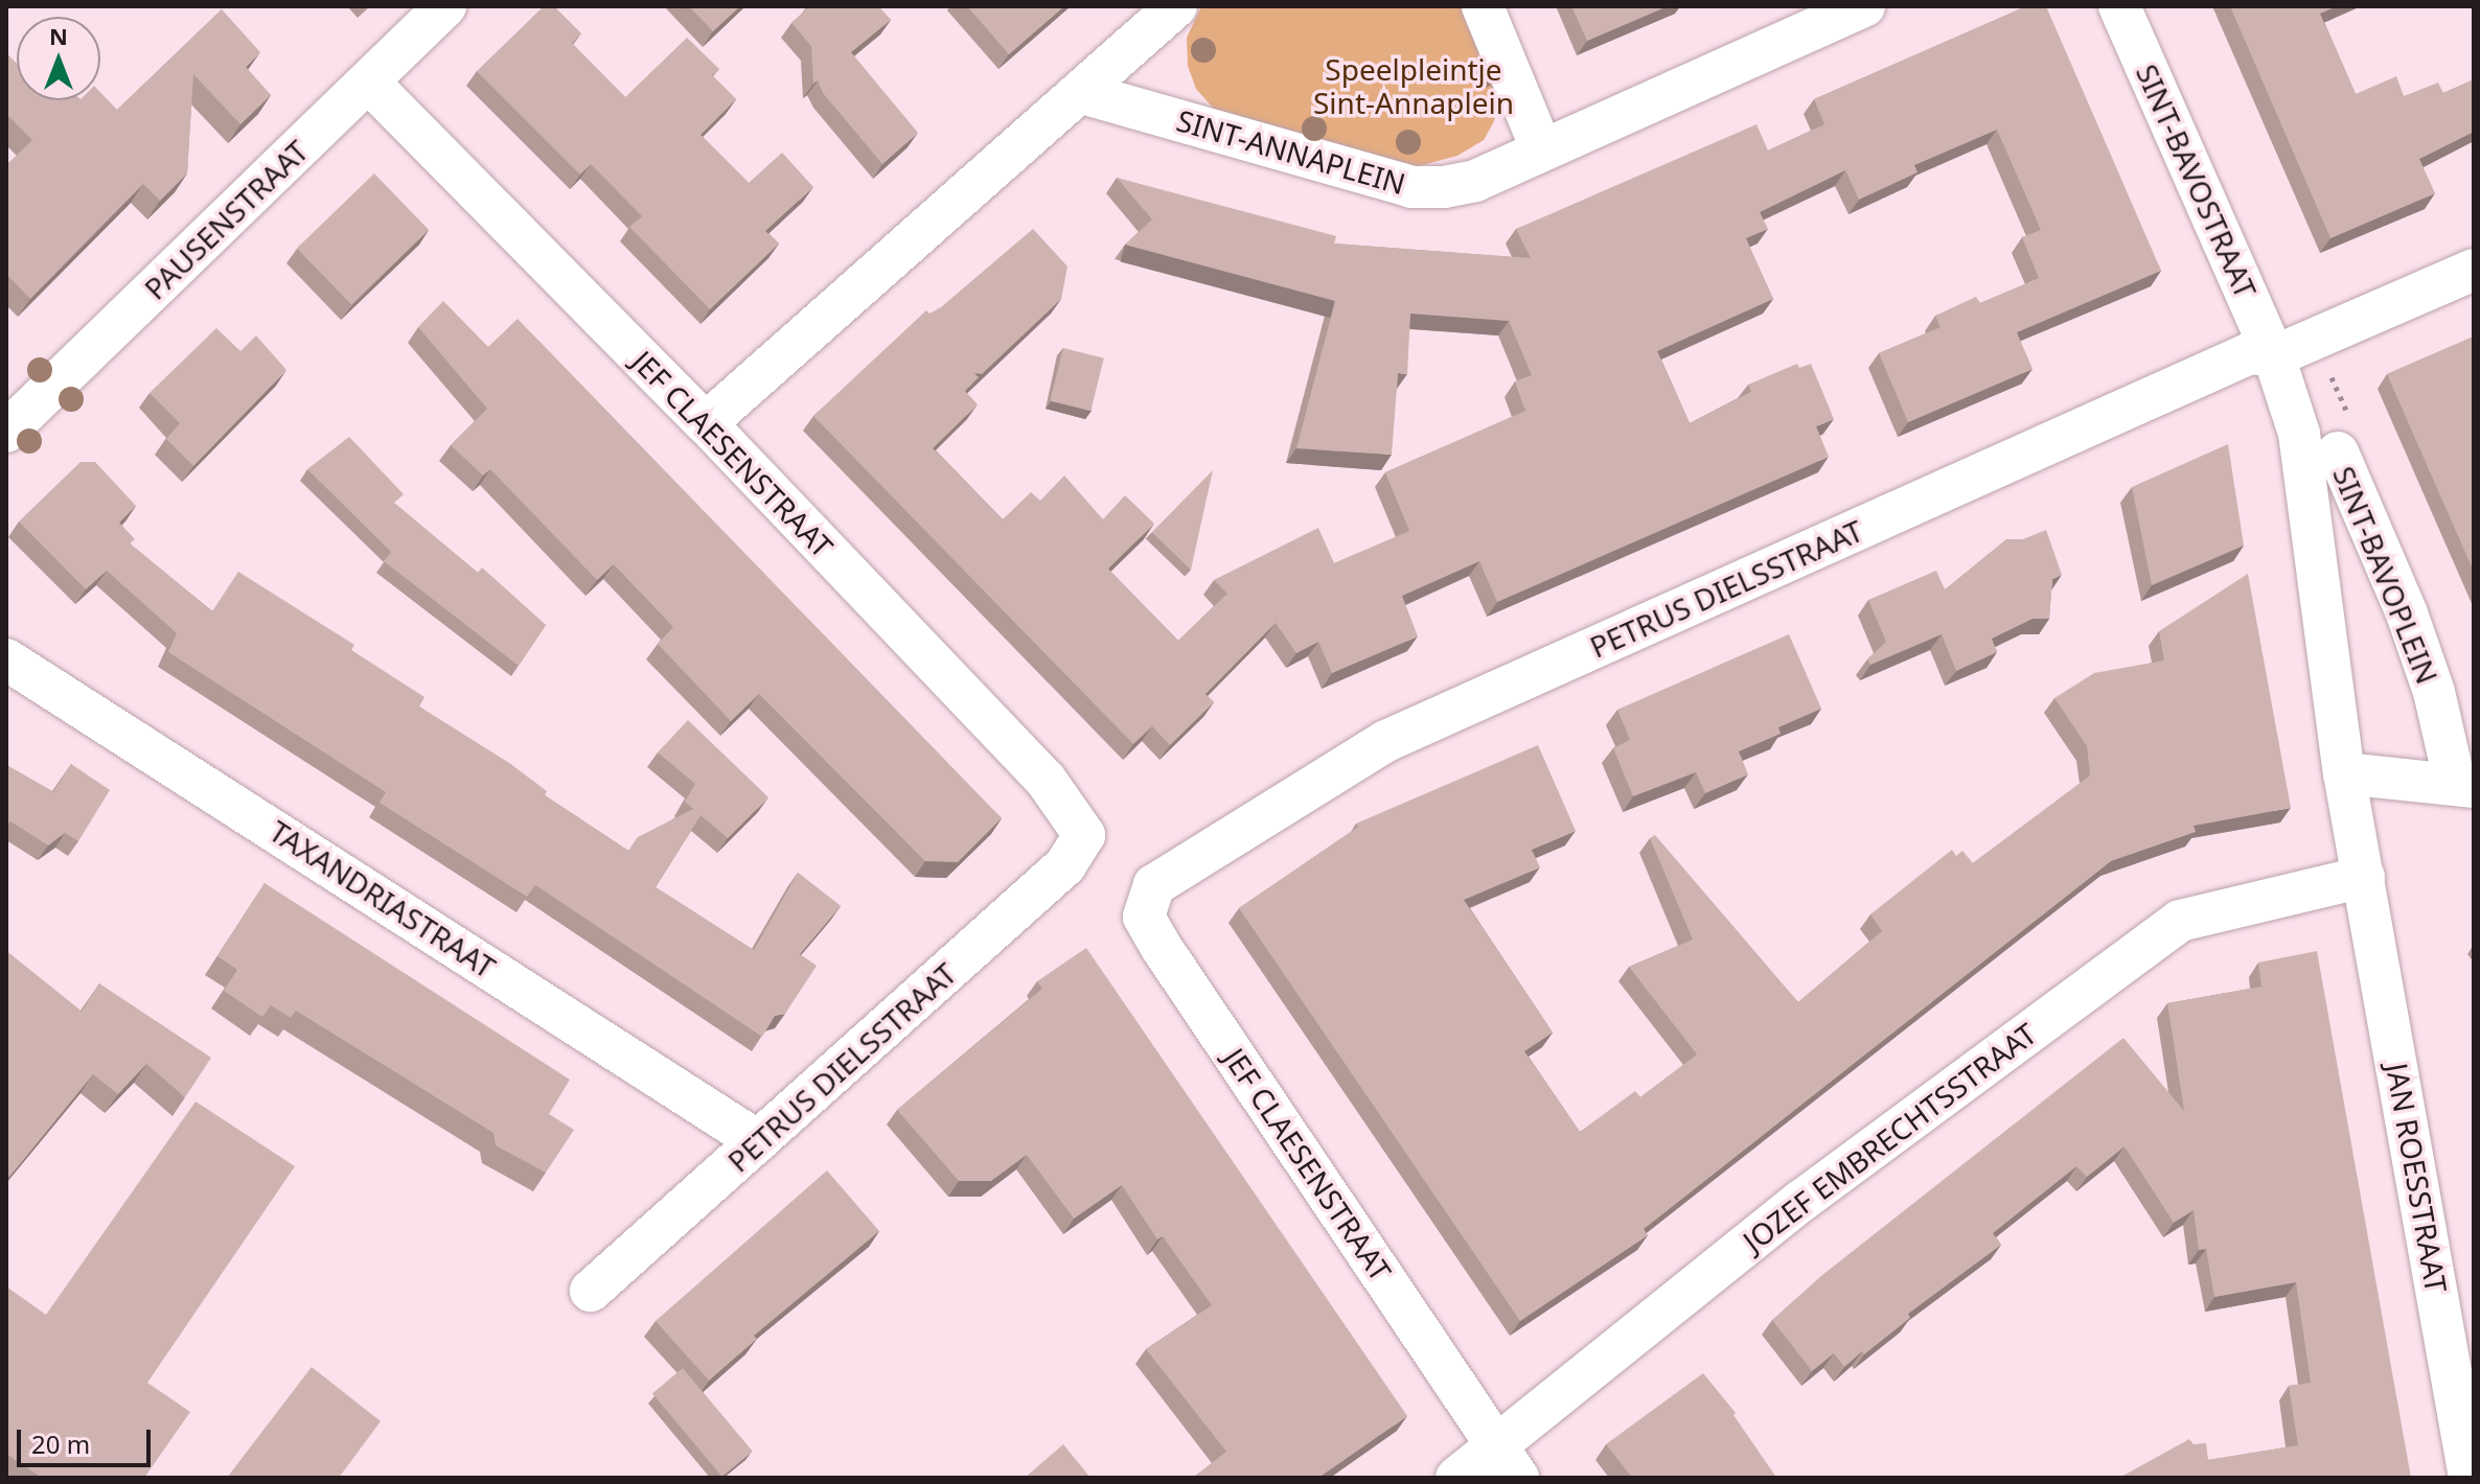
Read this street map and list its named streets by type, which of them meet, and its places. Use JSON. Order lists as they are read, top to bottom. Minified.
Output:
{"streets":{"street":["SINT-ANNAPLEIN","SINT-BAVOSTRAAT","PAUSENSTRAAT","JEF CLAESENSTRAAT","SINT-BAVOPLEIN","PETRUS DIELSSTRAAT","TAXANDRIASTRAAT","JOZEF EMBRECHTSSTRAAT","JAN ROESSTRAAT"]},"crossings":[["SINT-BAVOSTRAAT","SINT-BAVOPLEIN"],["SINT-BAVOSTRAAT","PETRUS DIELSSTRAAT"],["PAUSENSTRAAT","JEF CLAESENSTRAAT"],["JEF CLAESENSTRAAT","PETRUS DIELSSTRAAT"],["JEF CLAESENSTRAAT","JOZEF EMBRECHTSSTRAAT"],["SINT-BAVOPLEIN","PETRUS DIELSSTRAAT"],["SINT-BAVOPLEIN","JOZEF EMBRECHTSSTRAAT"],["SINT-BAVOPLEIN","JAN ROESSTRAAT"],["PETRUS DIELSSTRAAT","TAXANDRIASTRAAT"],["JOZEF EMBRECHTSSTRAAT","JAN ROESSTRAAT"]],"parks":["Speelpleintje Sint-Annaplein"],"scale_bar":"20 m","north":"top"}
